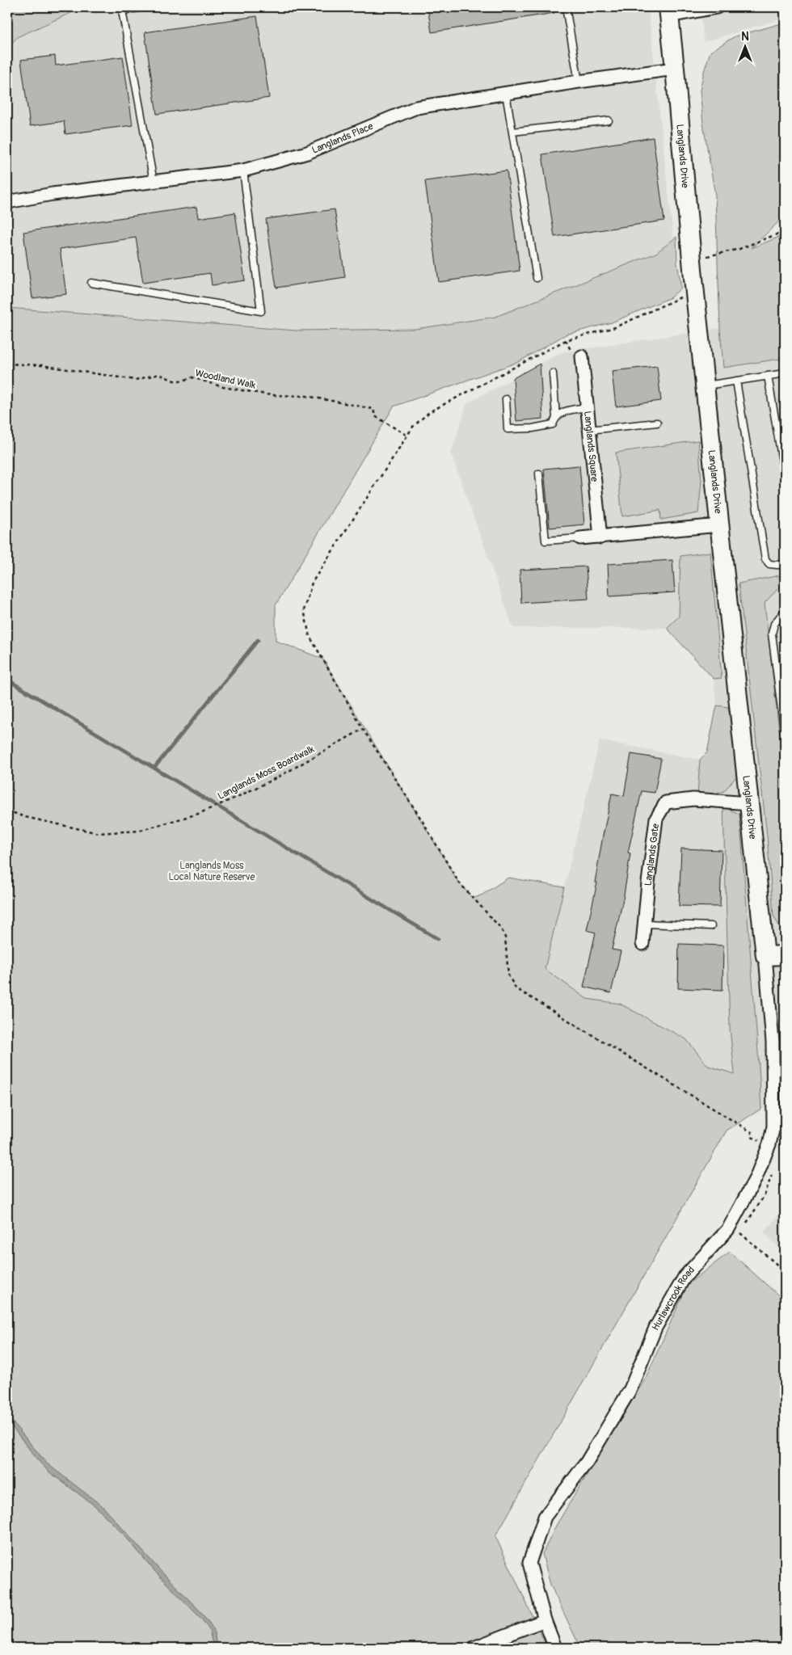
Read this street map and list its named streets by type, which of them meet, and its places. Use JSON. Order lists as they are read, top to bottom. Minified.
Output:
{"streets":{"street":["Langlands Place","Langlands Drive","Langlands Square","Langlands Gate","Hurlawcrook Road"],"path":["Woodland Walk","Langlands Moss Boardwalk"]},"crossings":[["Langlands Place","Langlands Drive"],["Langlands Drive","Langlands Gate"],["Langlands Drive","Hurlawcrook Road"]],"parks":["Langlands Moss Local Nature Reserve"],"north":"top"}
